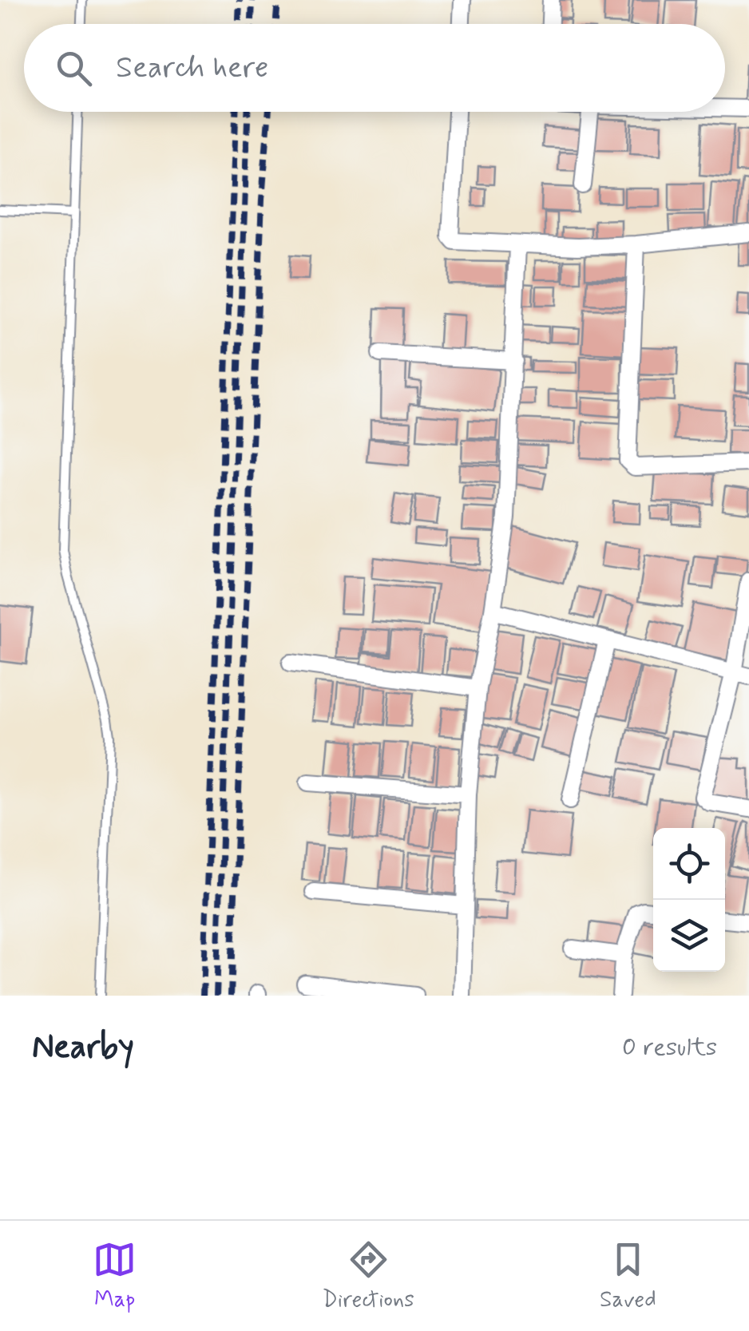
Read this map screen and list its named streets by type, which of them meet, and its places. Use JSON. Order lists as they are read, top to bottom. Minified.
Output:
{"page":{"search":"Search here","heading":["Nearby","0 results"],"nav":["Map","Directions","Saved"]}}
